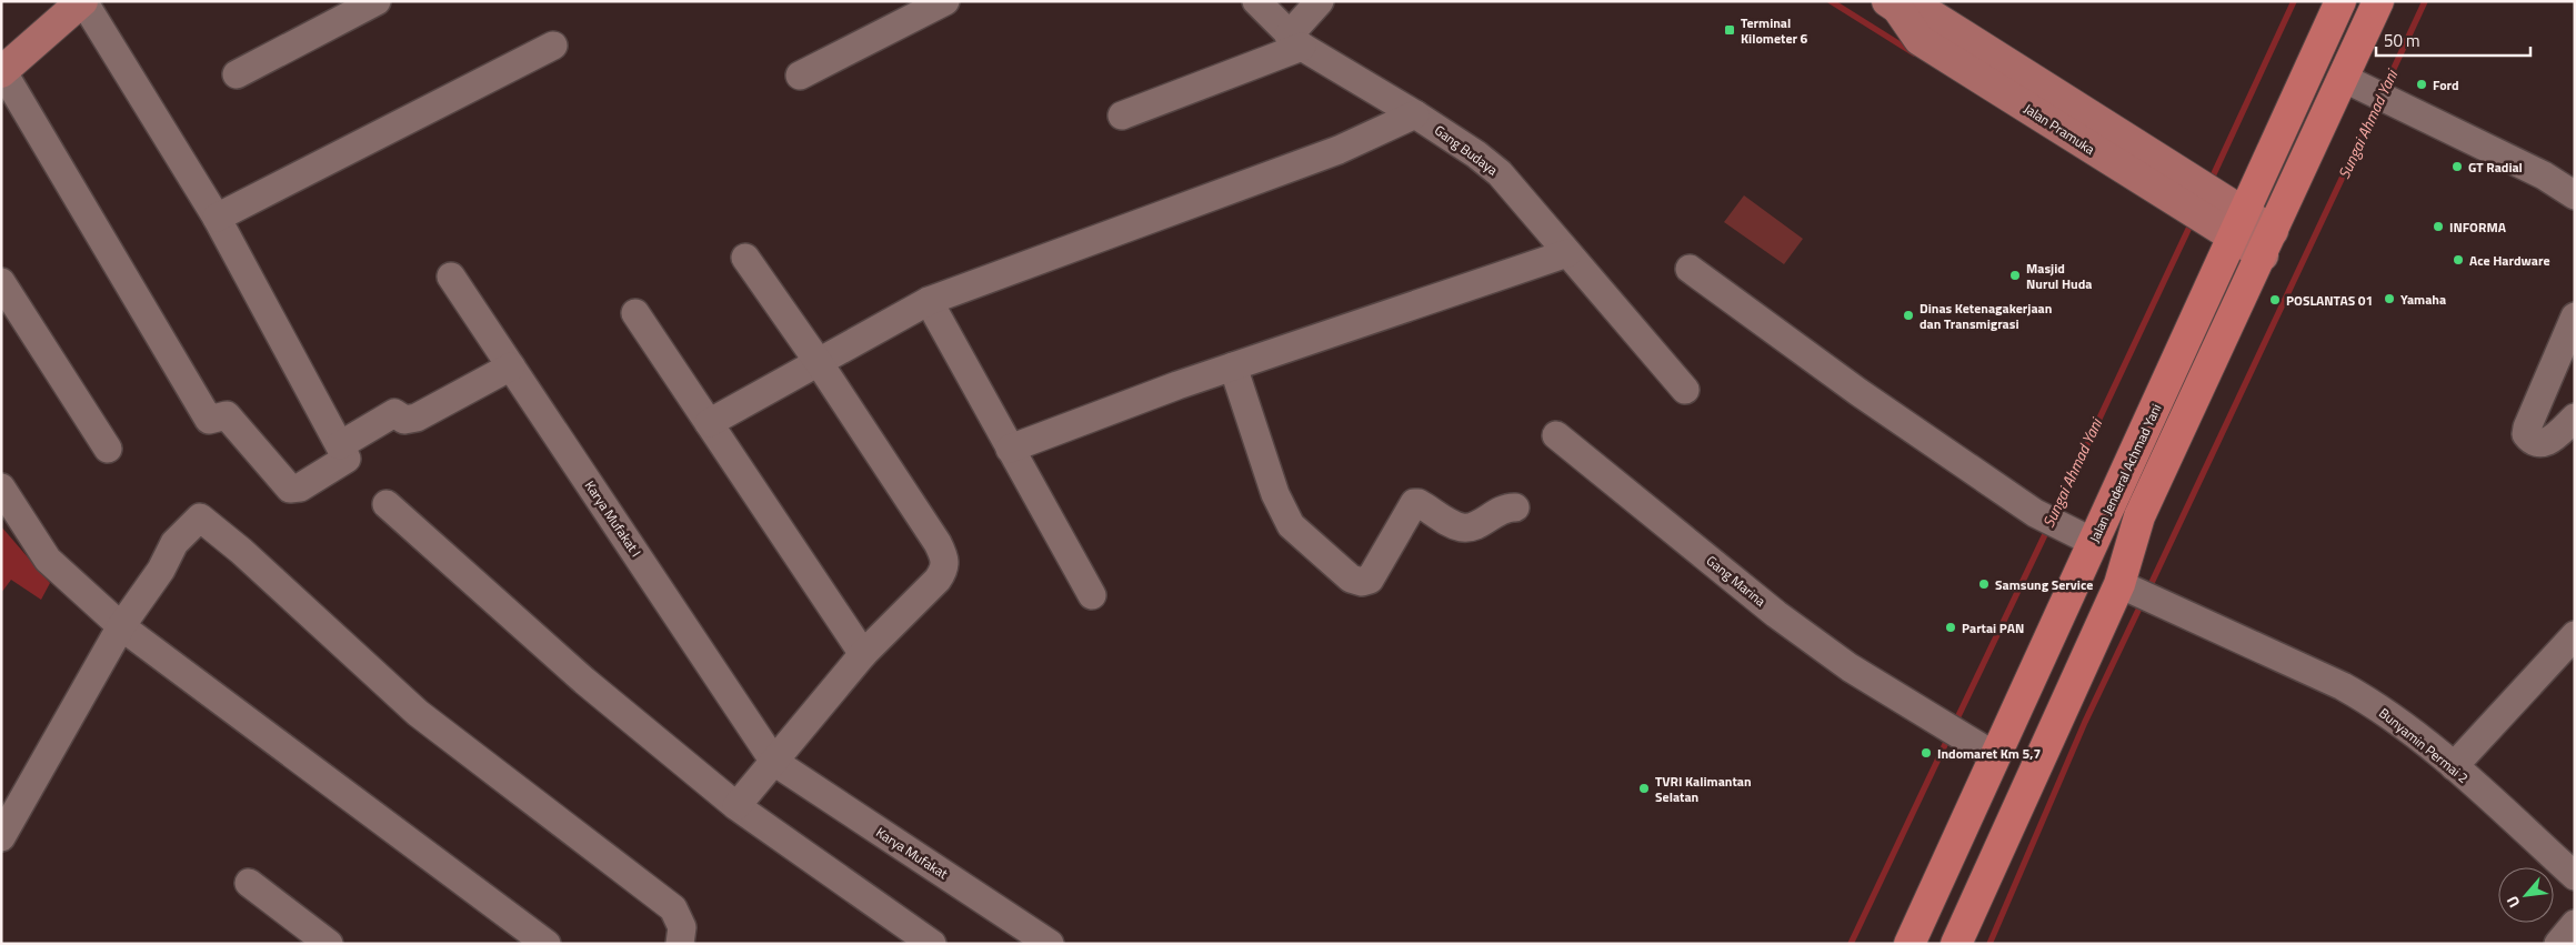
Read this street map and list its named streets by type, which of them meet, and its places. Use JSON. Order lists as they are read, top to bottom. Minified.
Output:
{"streets":{"highway":["Jalan Jenderal Achmad Yani"],"main road":["Jalan Pramuka"],"street":["Gang Budaya","Karya Mufakat I","Gang Marina","Bunyamin Permai 2","Karya Mufakat"]},"crossings":[["Jalan Pramuka","Jalan Jenderal Achmad Yani"],["Jalan Jenderal Achmad Yani","Gang Marina"],["Karya Mufakat I","Karya Mufakat"]],"water":["Sungai Ahmad Yani"],"places":{"transit":["Terminal Kilometer 6"],"other":["Ford","GT Radial","INFORMA","Ace Hardware","Masjid Nurul Huda","Yamaha","POSLANTAS 01","Dinas Ketenagakerjaan dan Transmigrasi","Samsung Service","Partai PAN","Indomaret Km 5,7","TVRI Kalimantan Selatan"]},"scale_bar":"50 m","north":"bottom left"}
